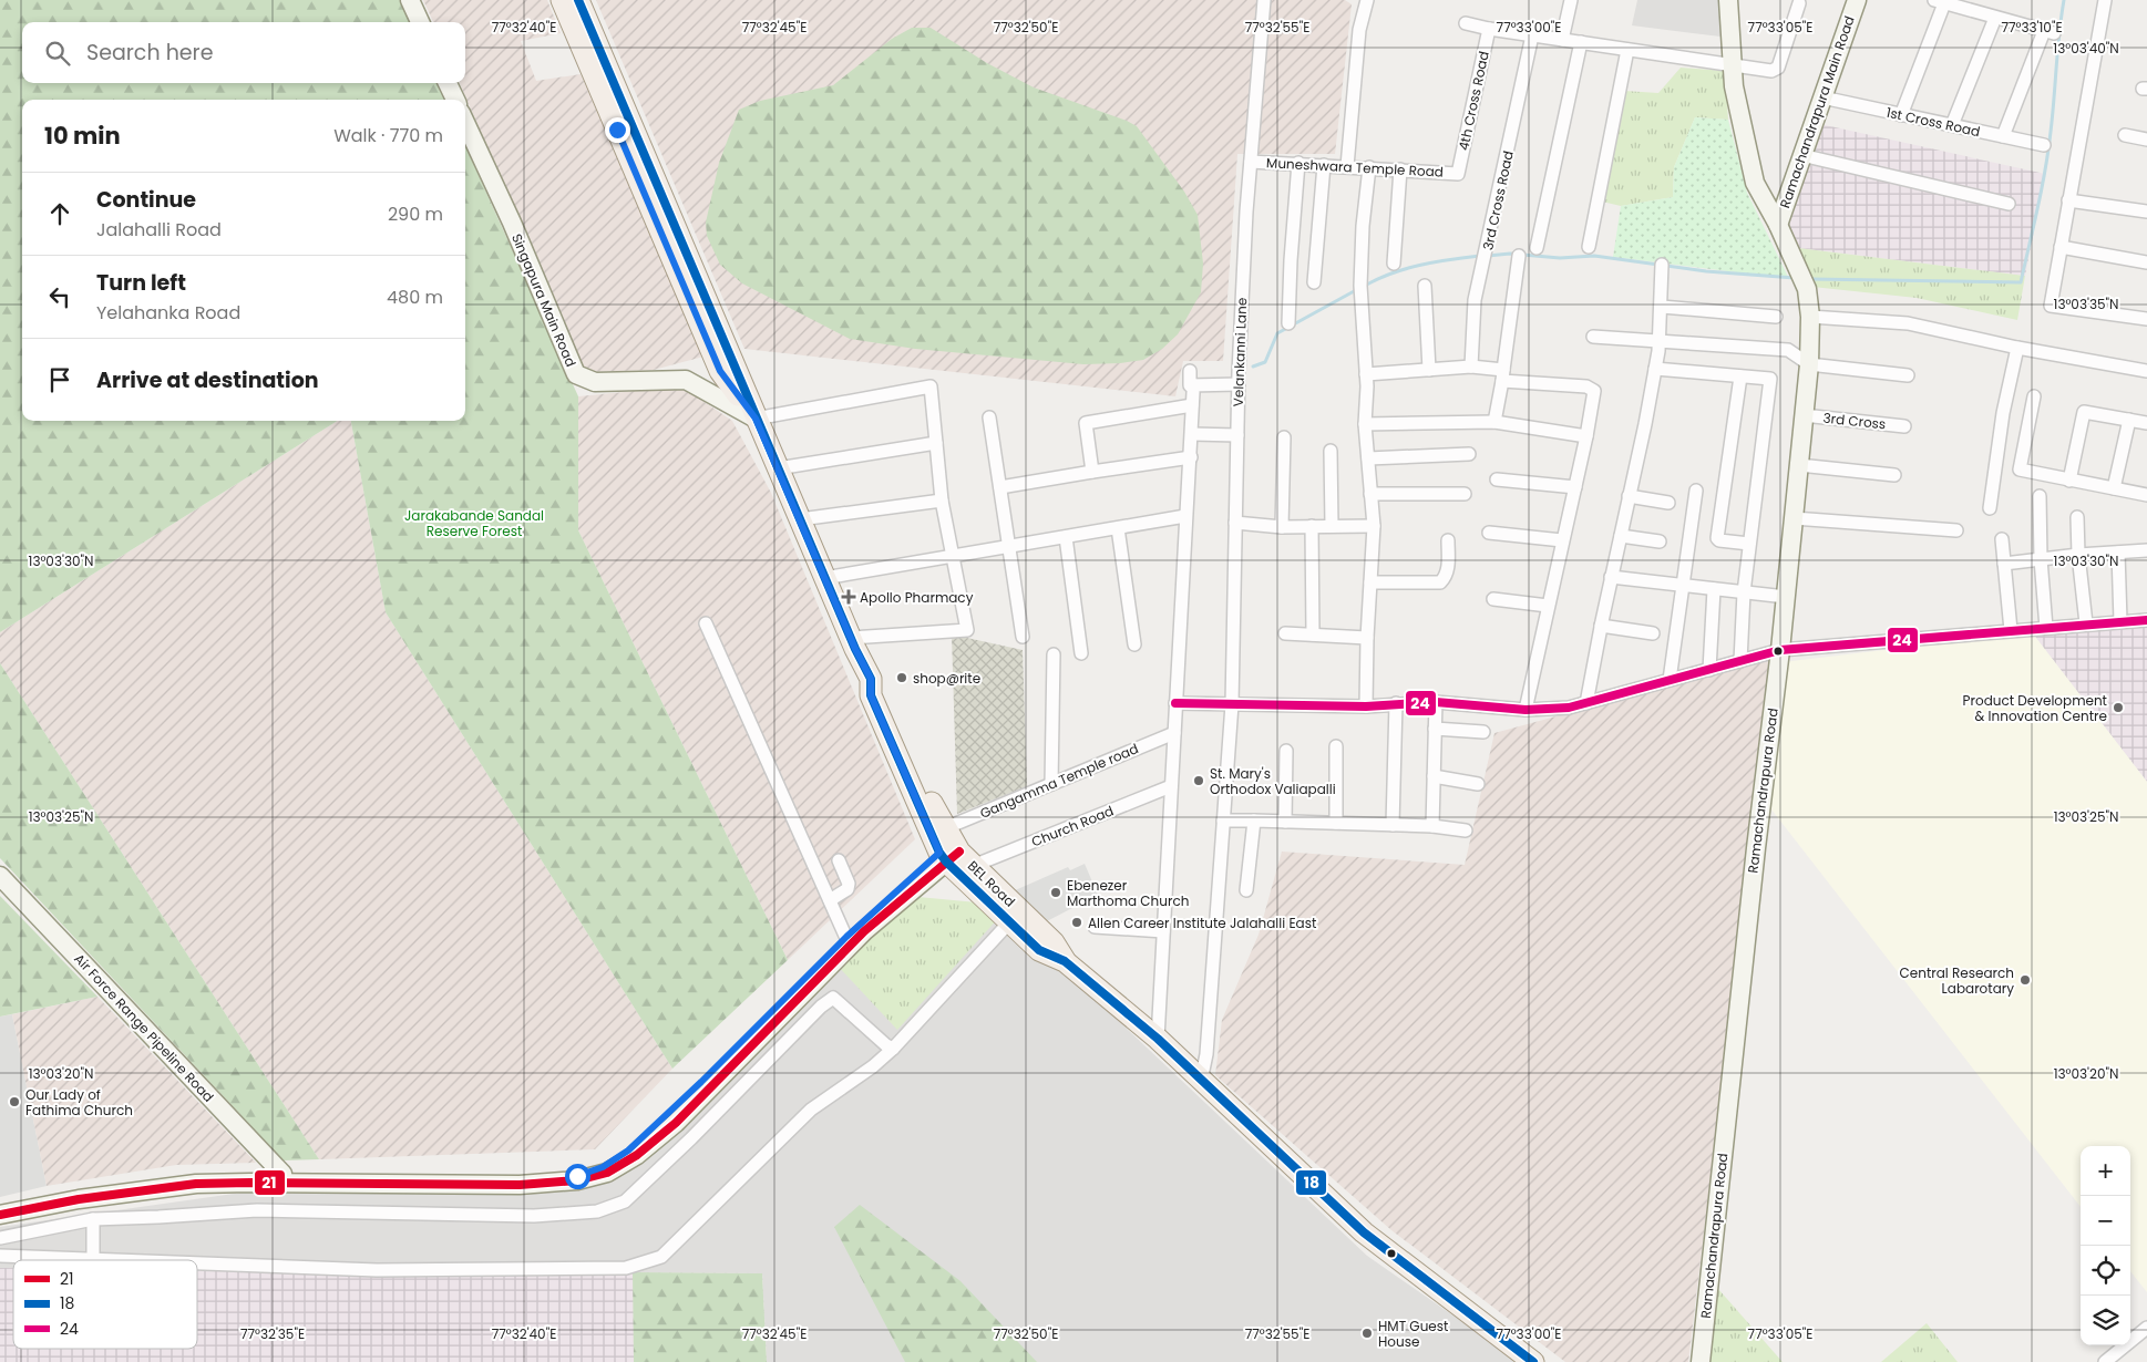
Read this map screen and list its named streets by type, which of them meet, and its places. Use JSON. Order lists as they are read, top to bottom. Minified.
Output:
{"streets":{"main road":["BEL Road"],"street":["4th Cross Road","Ramachandrapura Main Road","1st Cross Road","Muneshwara Temple Road","3rd Cross Road","Singapura Main Road","Velankanni Lane","3rd Cross","Gangamma Temple road","Ramachandrapura Road","Church Road","Air Force Range Pipeline Road"]},"crossings":[["4th Cross Road","Muneshwara Temple Road"],["Ramachandrapura Main Road","1st Cross Road"],["Ramachandrapura Main Road","Ramachandrapura Road"],["Muneshwara Temple Road","Velankanni Lane"],["Singapura Main Road","BEL Road"],["Velankanni Lane","BEL Road"],["3rd Cross","Ramachandrapura Road"],["Gangamma Temple road","Church Road"],["Gangamma Temple road","BEL Road"],["Church Road","BEL Road"]],"parks":["Jarakabande Sandal Reserve Forest"],"places":{"health":["Apollo Pharmacy"],"other":["shop@rite","Product Development & Innovation Centre","St. Mary's Orthodox Valiapalli","Ebenezer Marthoma Church","Allen Career Institute Jalahalli East","Central Research Labarotary","Our Lady of Fathima Church","HMT Guest House"]},"lines":["transit line 18","transit line 24","transit line 21"],"legend":["21","18","24"],"page":{"search":"Search here","heading":["10 min","Walk · 770 m"],"list":[["Continue","Jalahalli Road","290 m"],["Turn left","Yelahanka Road","480 m"],"Arrive at destination"],"map_buttons":["+","−"]},"coordinates":["77°32'40\"E","77°32'45\"E","77°32'50\"E","77°32'55\"E","77°33'00\"E","77°33'05\"E","77°33'10\"E","13°03'40\"N","13°03'35\"N","13°03'30\"N","13°03'25\"N","13°03'20\"N","77°32'35\"E"]}
